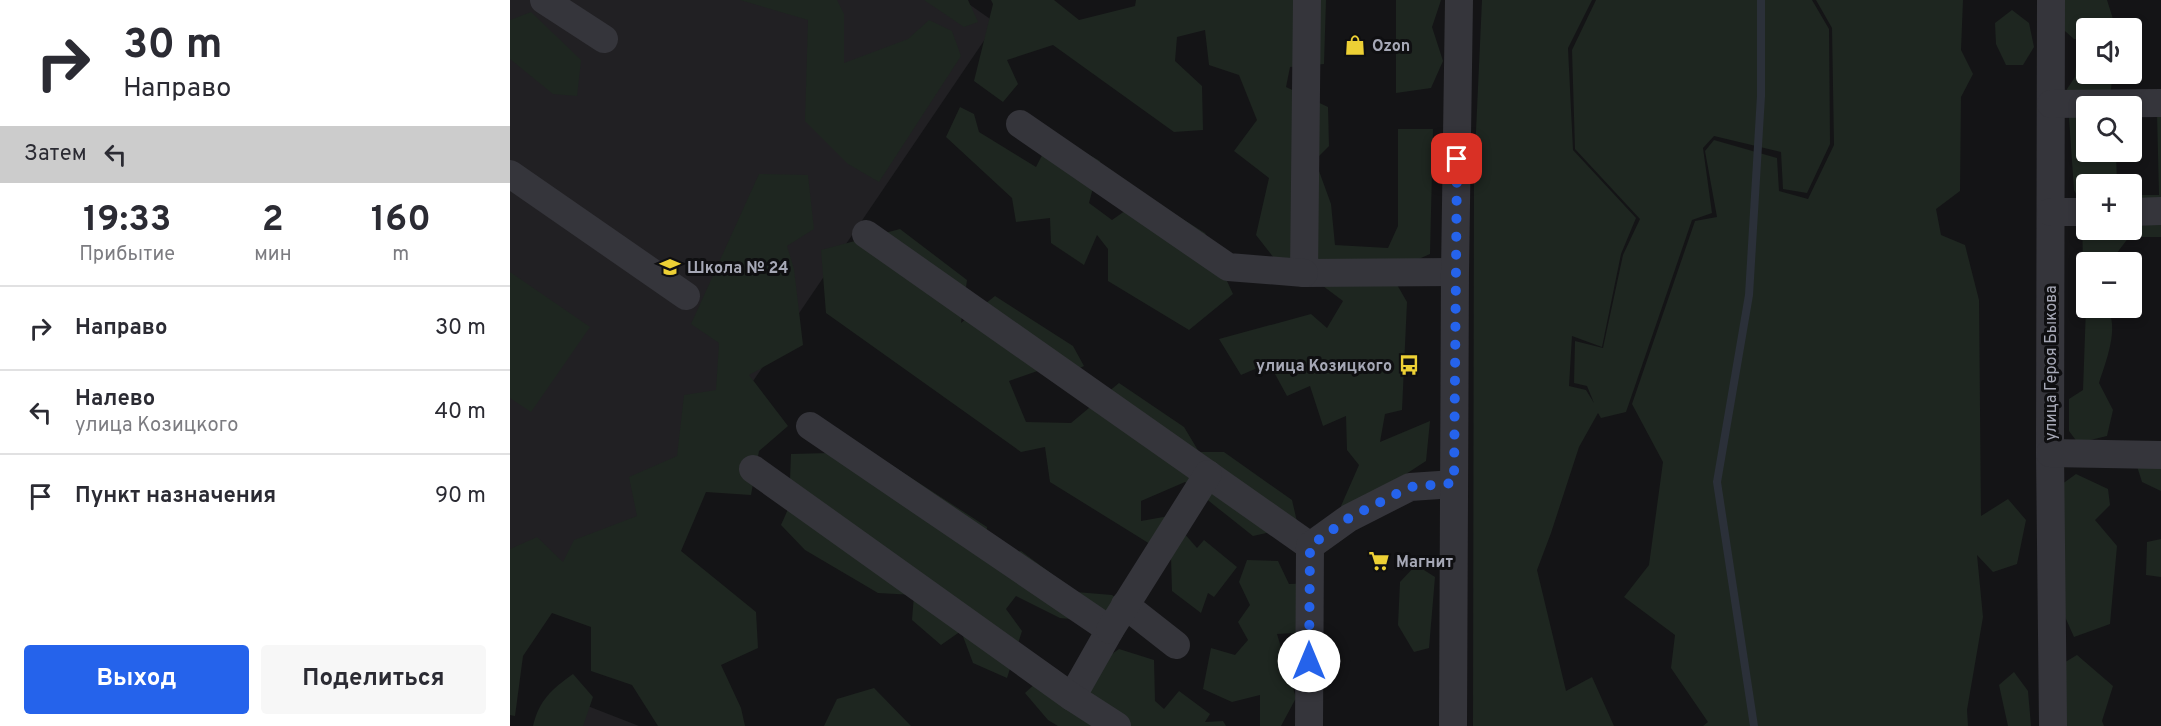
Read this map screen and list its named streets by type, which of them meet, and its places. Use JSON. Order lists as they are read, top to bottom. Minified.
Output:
{"streets":{"street":["улица Героя Быкова"]},"places":{"shop":["Ozon"],"school or university":["Школа № 24"],"bus stop":["улица Козицкого"],"supermarket":["Магнит"]},"page":{"turn":["30 m","Направо"],"map_buttons":["+","−"],"then":"Затем","eta":["19:33","Прибытие","2","мин","160","m"],"list":[{"name":"Направо","value":"30 m"},{"name":"Налево","note":"улица Козицкого","value":"40 m"},{"name":"Пункт назначения","value":"90 m"}],"buttons":["Выход","Поделиться"]}}
